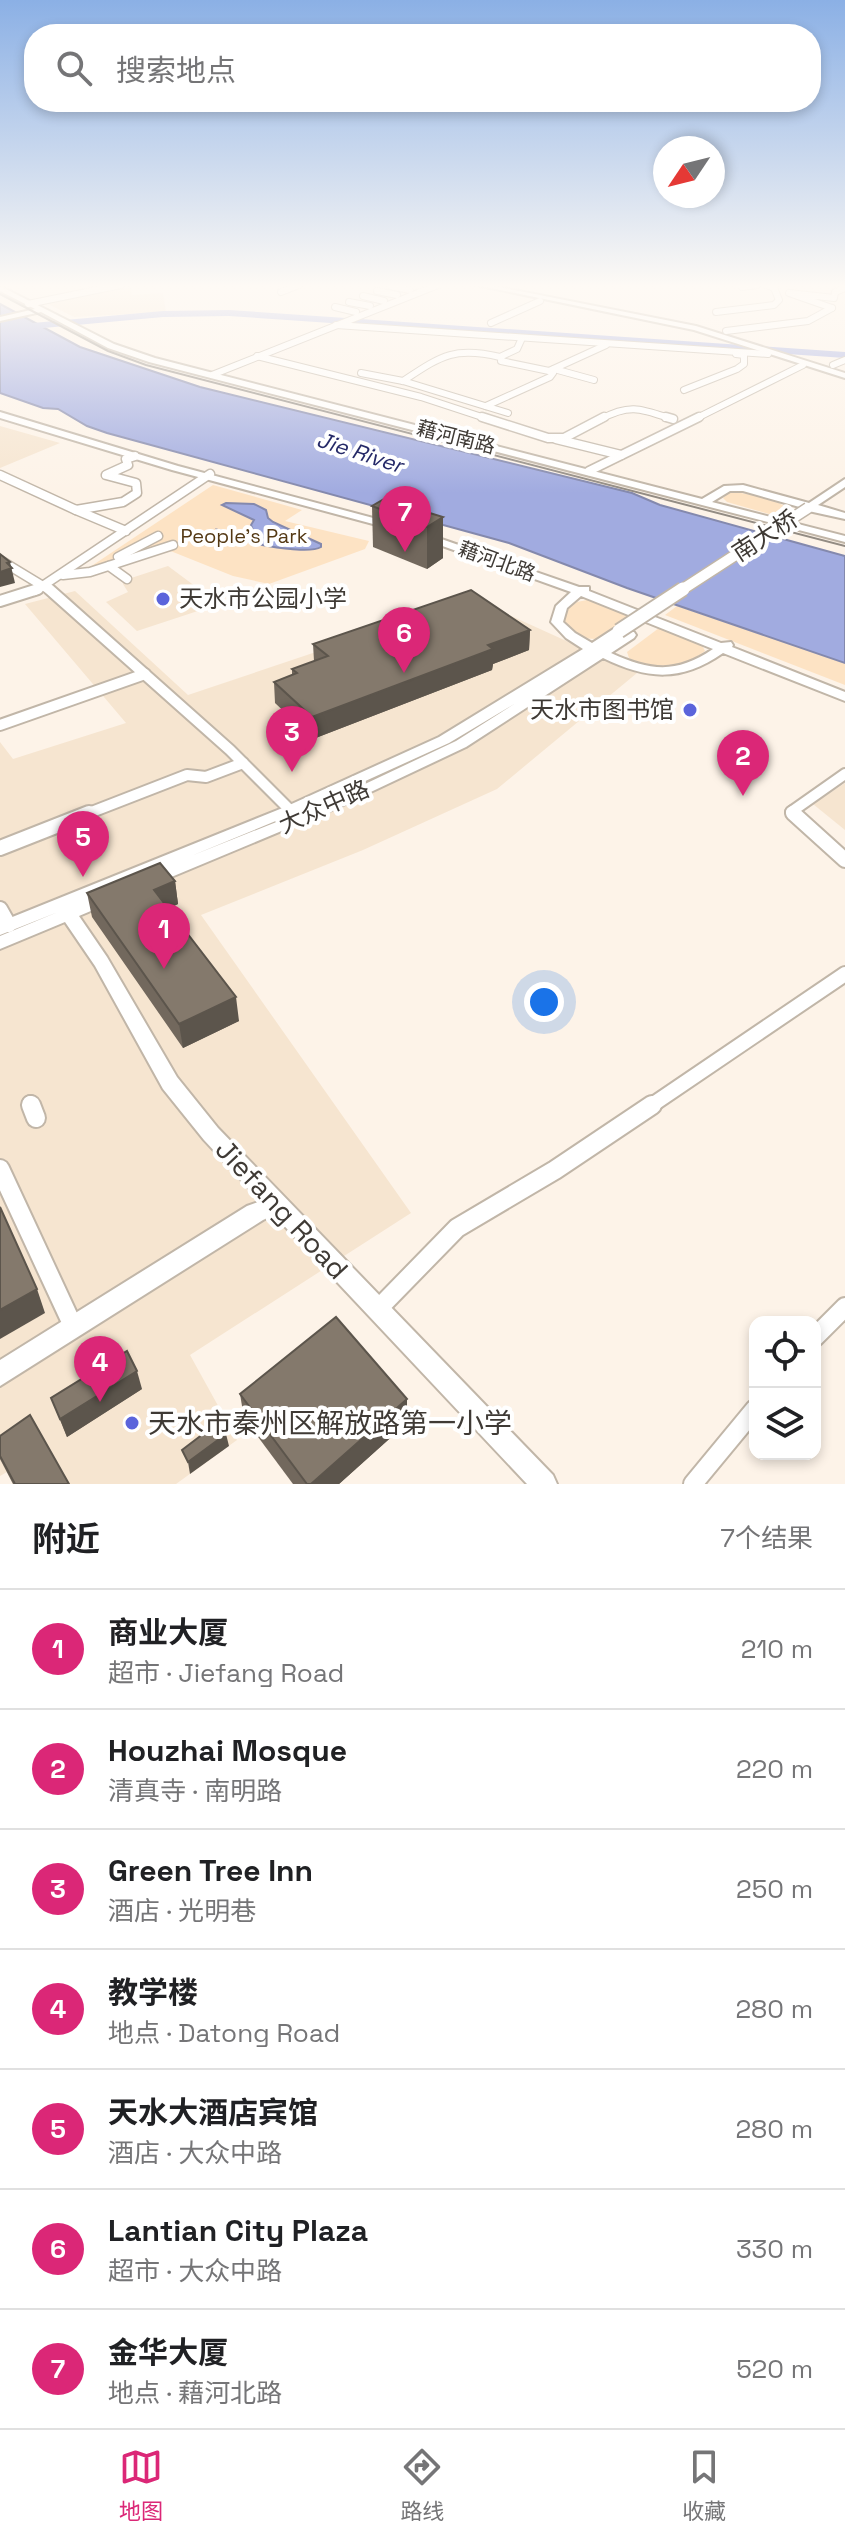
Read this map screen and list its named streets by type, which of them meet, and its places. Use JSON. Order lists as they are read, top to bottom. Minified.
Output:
{"streets":{"main road":["藉河南路","南大桥","藉河北路","大众中路","Jiefang Road"]},"crossings":[["南大桥","大众中路"],["大众中路","Jiefang Road"]],"water":["Jie River"],"parks":["People's Park"],"places":["天水市公园小学","天水市图书馆","天水市秦州区解放路第一小学"],"north":"bottom left","page":{"search":"搜索地点","pins":["7","6","3","2","5","1","4"],"heading":["附近","7个结果"],"list":[{"mark":"1","name":"商业大厦","note":"超市 · Jiefang Road","value":"210 m"},{"mark":"2","name":"Houzhai Mosque","note":"清真寺 · 南明路","value":"220 m"},{"mark":"3","name":"Green Tree Inn","note":"酒店 · 光明巷","value":"250 m"},{"mark":"4","name":"教学楼","note":"地点 · Datong Road","value":"280 m"},{"mark":"5","name":"天水大酒店宾馆","note":"酒店 · 大众中路","value":"280 m"},{"mark":"6","name":"Lantian City Plaza","note":"超市 · 大众中路","value":"330 m"},{"mark":"7","name":"金华大厦","note":"地点 · 藉河北路","value":"520 m"}],"nav":["地图","路线","收藏"]}}
